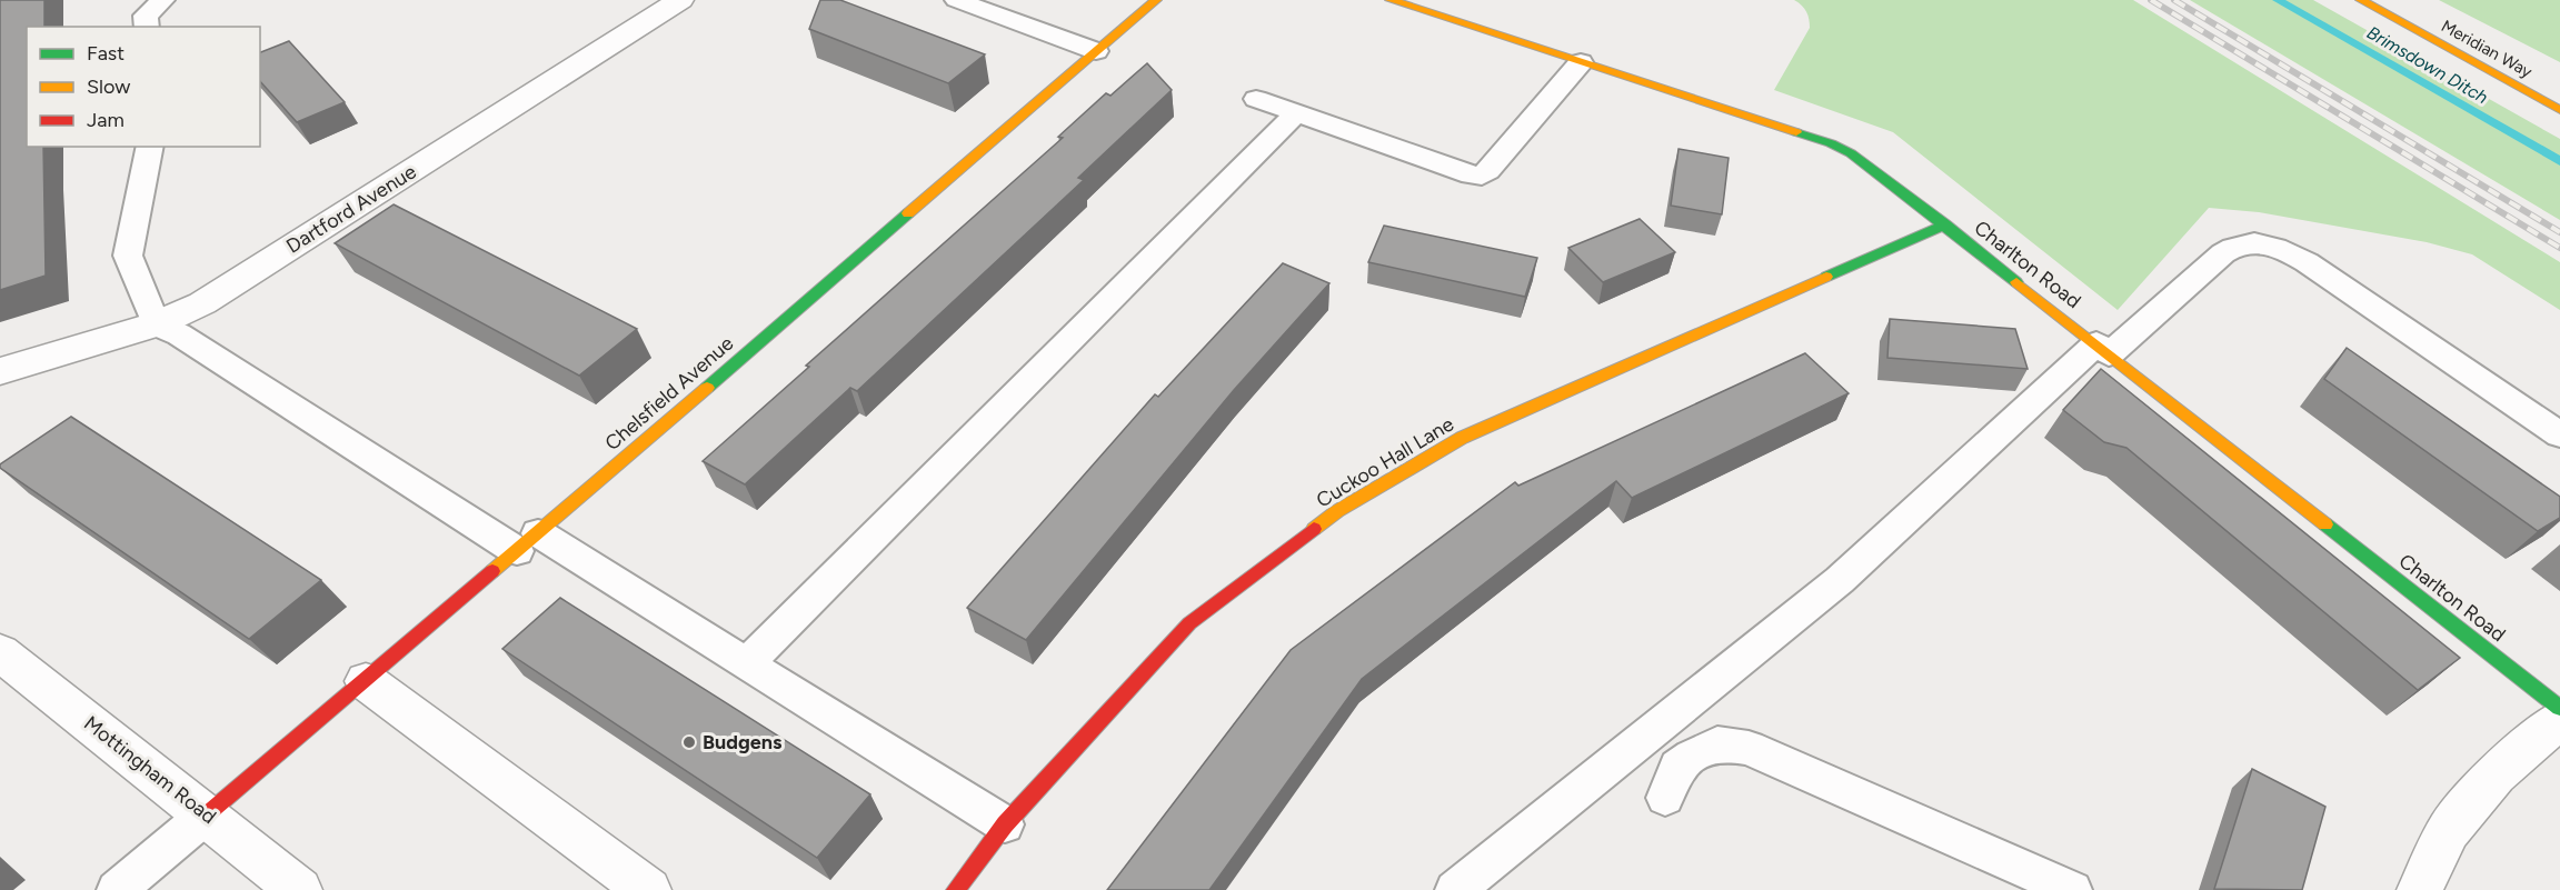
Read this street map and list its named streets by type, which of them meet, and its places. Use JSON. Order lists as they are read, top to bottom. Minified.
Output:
{"streets":{"street":["Meridian Way","Dartford Avenue","Charlton Road","Chelsfield Avenue","Cuckoo Hall Lane","Mottingham Road"]},"crossings":[["Charlton Road","Cuckoo Hall Lane"],["Chelsfield Avenue","Mottingham Road"]],"water":["Brimsdown Ditch"],"places":["Budgens"],"legend":["Fast","Slow","Jam"]}
